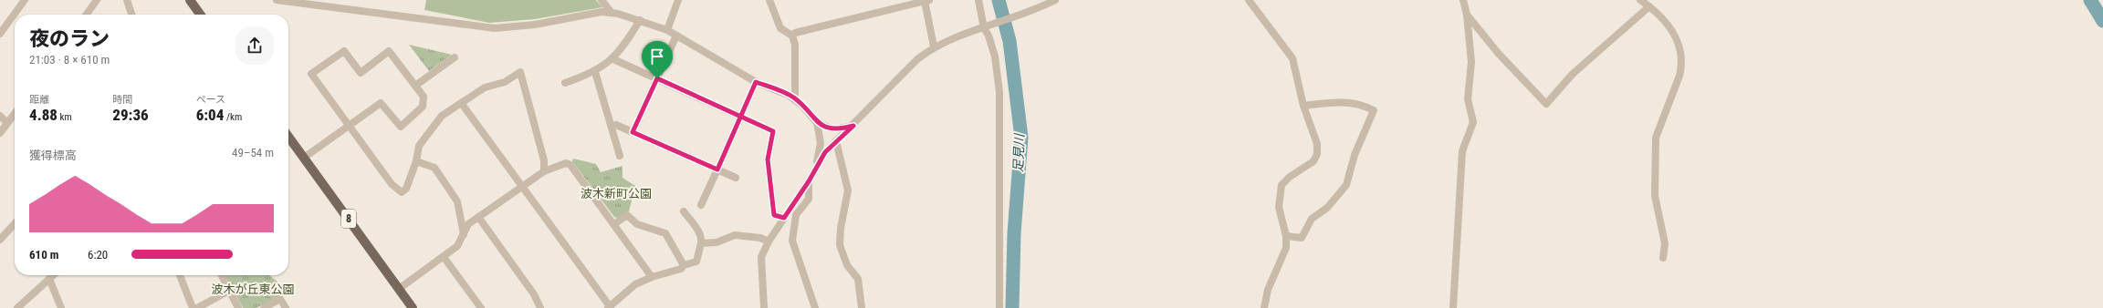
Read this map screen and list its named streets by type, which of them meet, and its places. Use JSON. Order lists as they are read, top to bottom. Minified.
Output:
{"streets":{"main road":["8"]},"water":["足見川"],"parks":["波木新町公園","波木が丘東公園"],"page":{"heading":["夜のラン","21:03 · 8 × 610 m"],"stats":[["距離","4.88 km"],["時間","29:36"],["ペース","6:04 /km"]],"chart":["獲得標高","49–54 m"],"list":[{"name":"610 m","note":"6:20"}]}}
